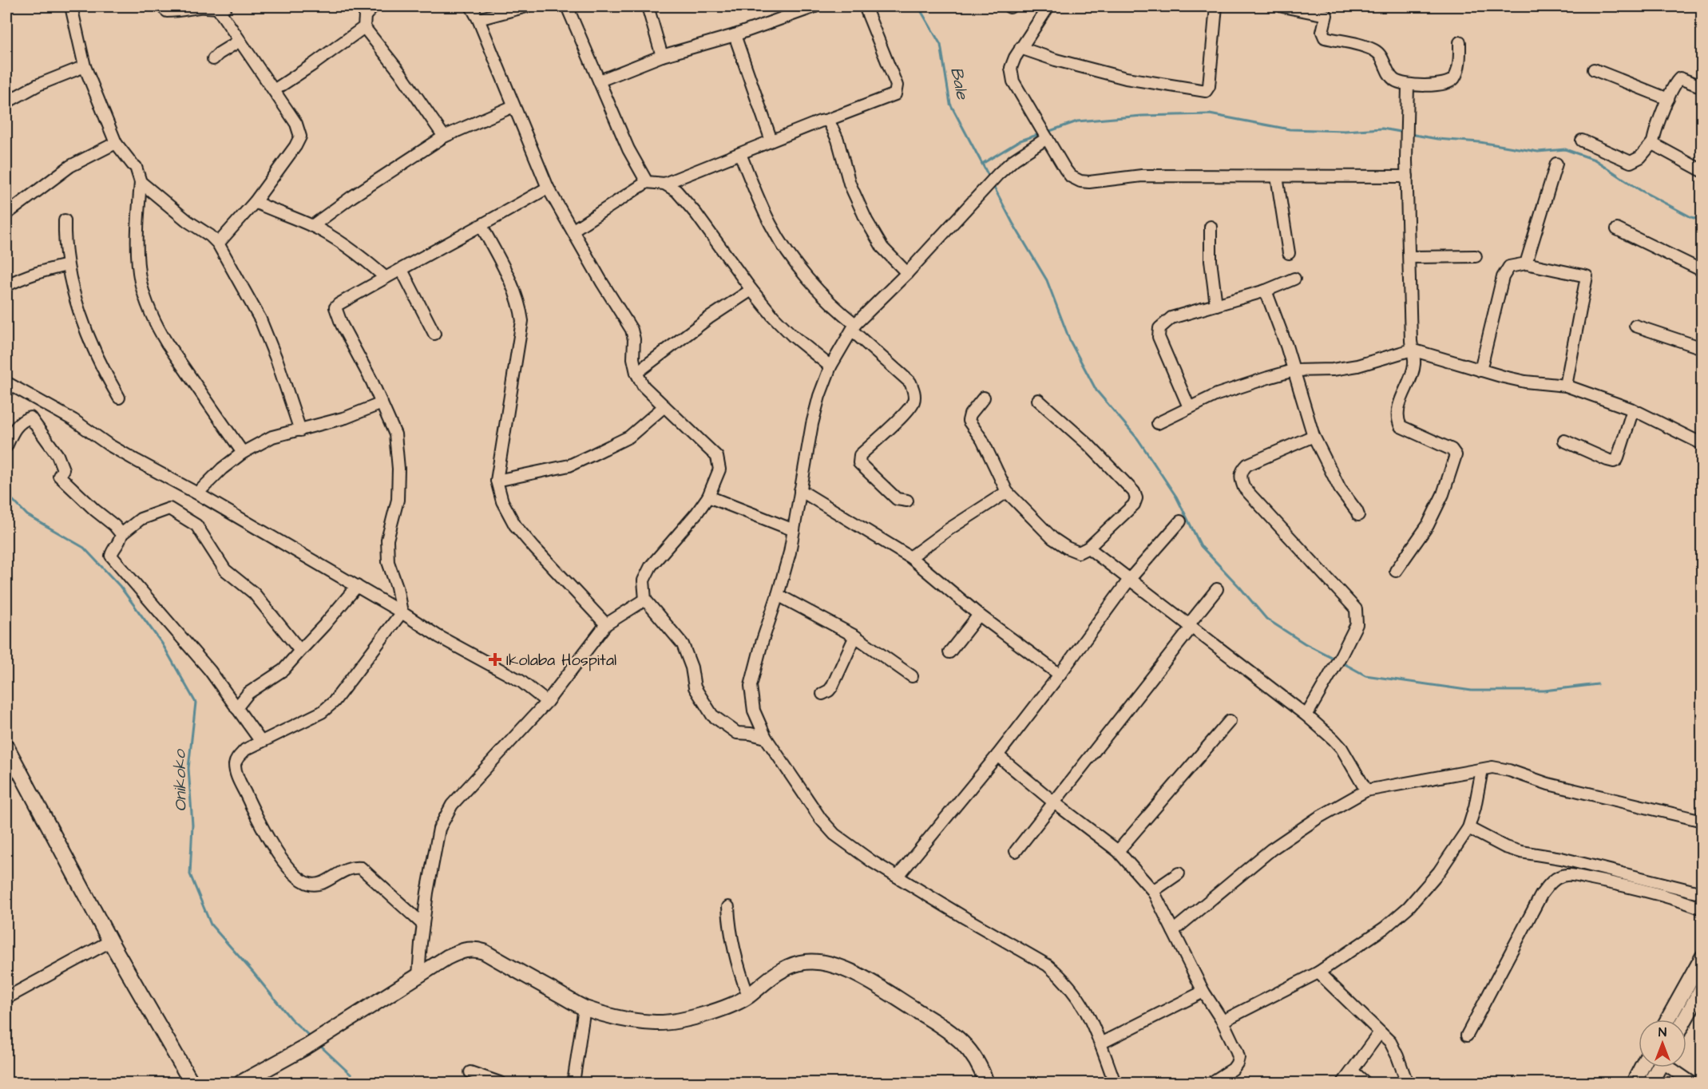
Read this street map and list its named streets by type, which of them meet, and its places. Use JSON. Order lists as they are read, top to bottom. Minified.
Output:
{"water":["Bale","Onikoko"],"places":{"health":["Ikolaba Hospital"]},"north":"top"}
